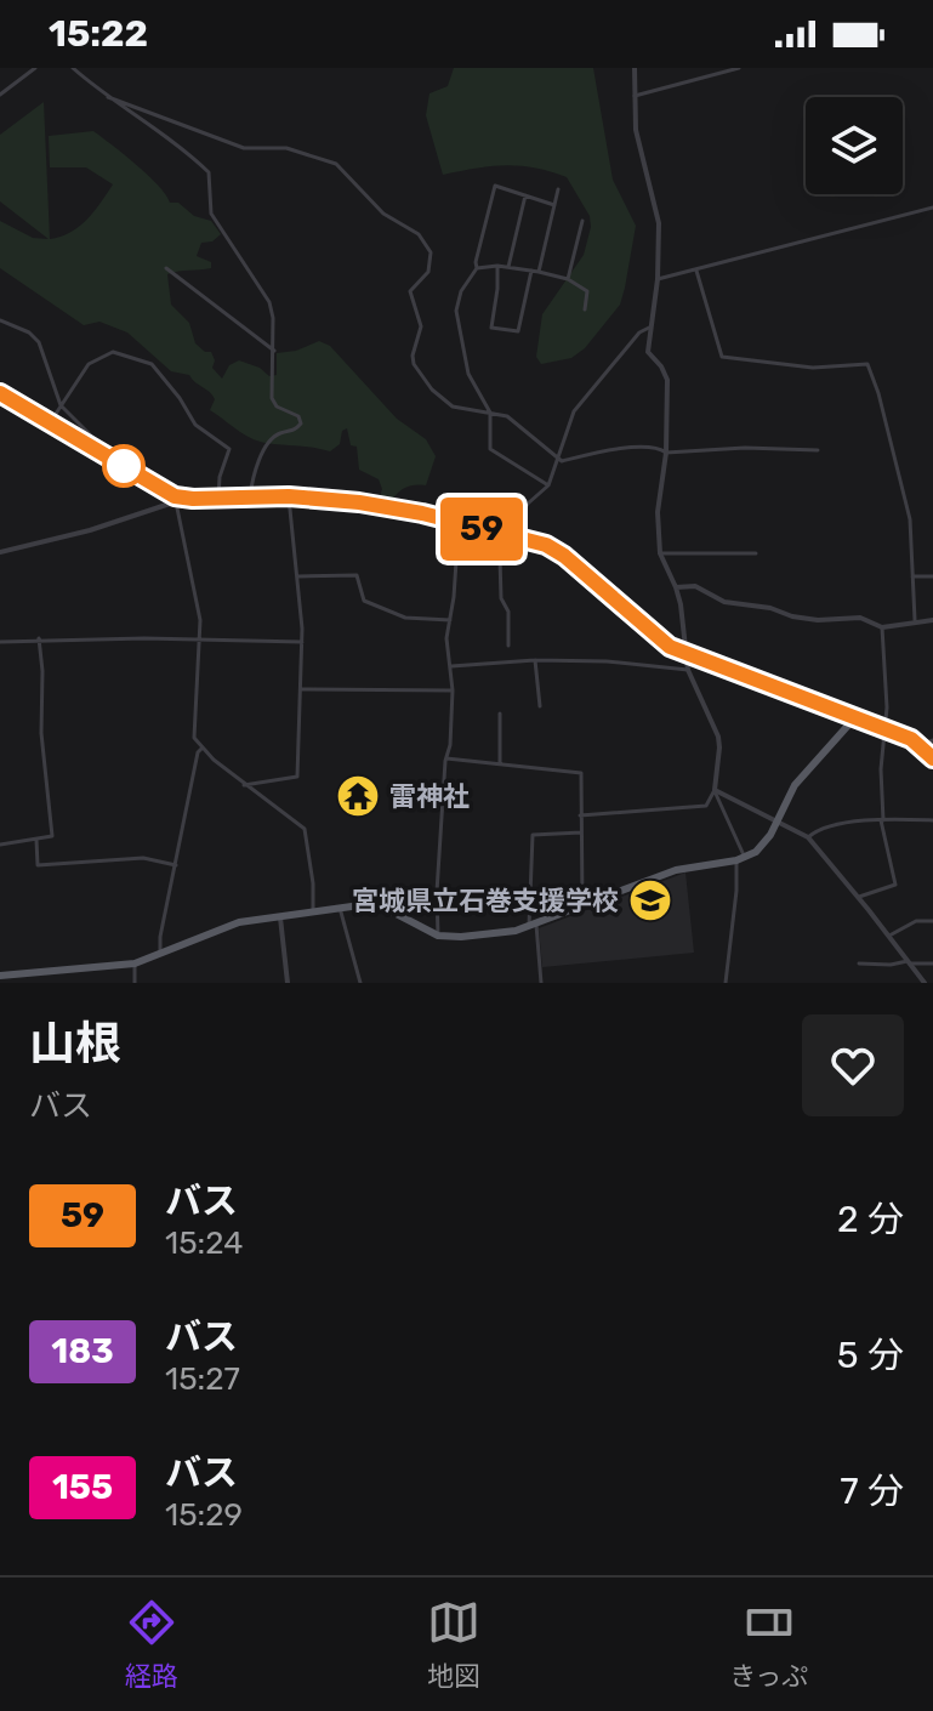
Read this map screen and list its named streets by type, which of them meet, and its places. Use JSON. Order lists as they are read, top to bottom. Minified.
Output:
{"places":{"temple":["雷神社"],"school or university":["宮城県立石巻支援学校"]},"lines":["bus line 59"],"page":{"status":"15:22","on_map":"59","heading":["山根","バス"],"list":[{"mark":"59","name":"バス","note":"15:24","value":"2 分"},{"mark":"183","name":"バス","note":"15:27","value":"5 分"},{"mark":"155","name":"バス","note":"15:29","value":"7 分"}],"tabs":["経路","地図","きっぷ"]}}
